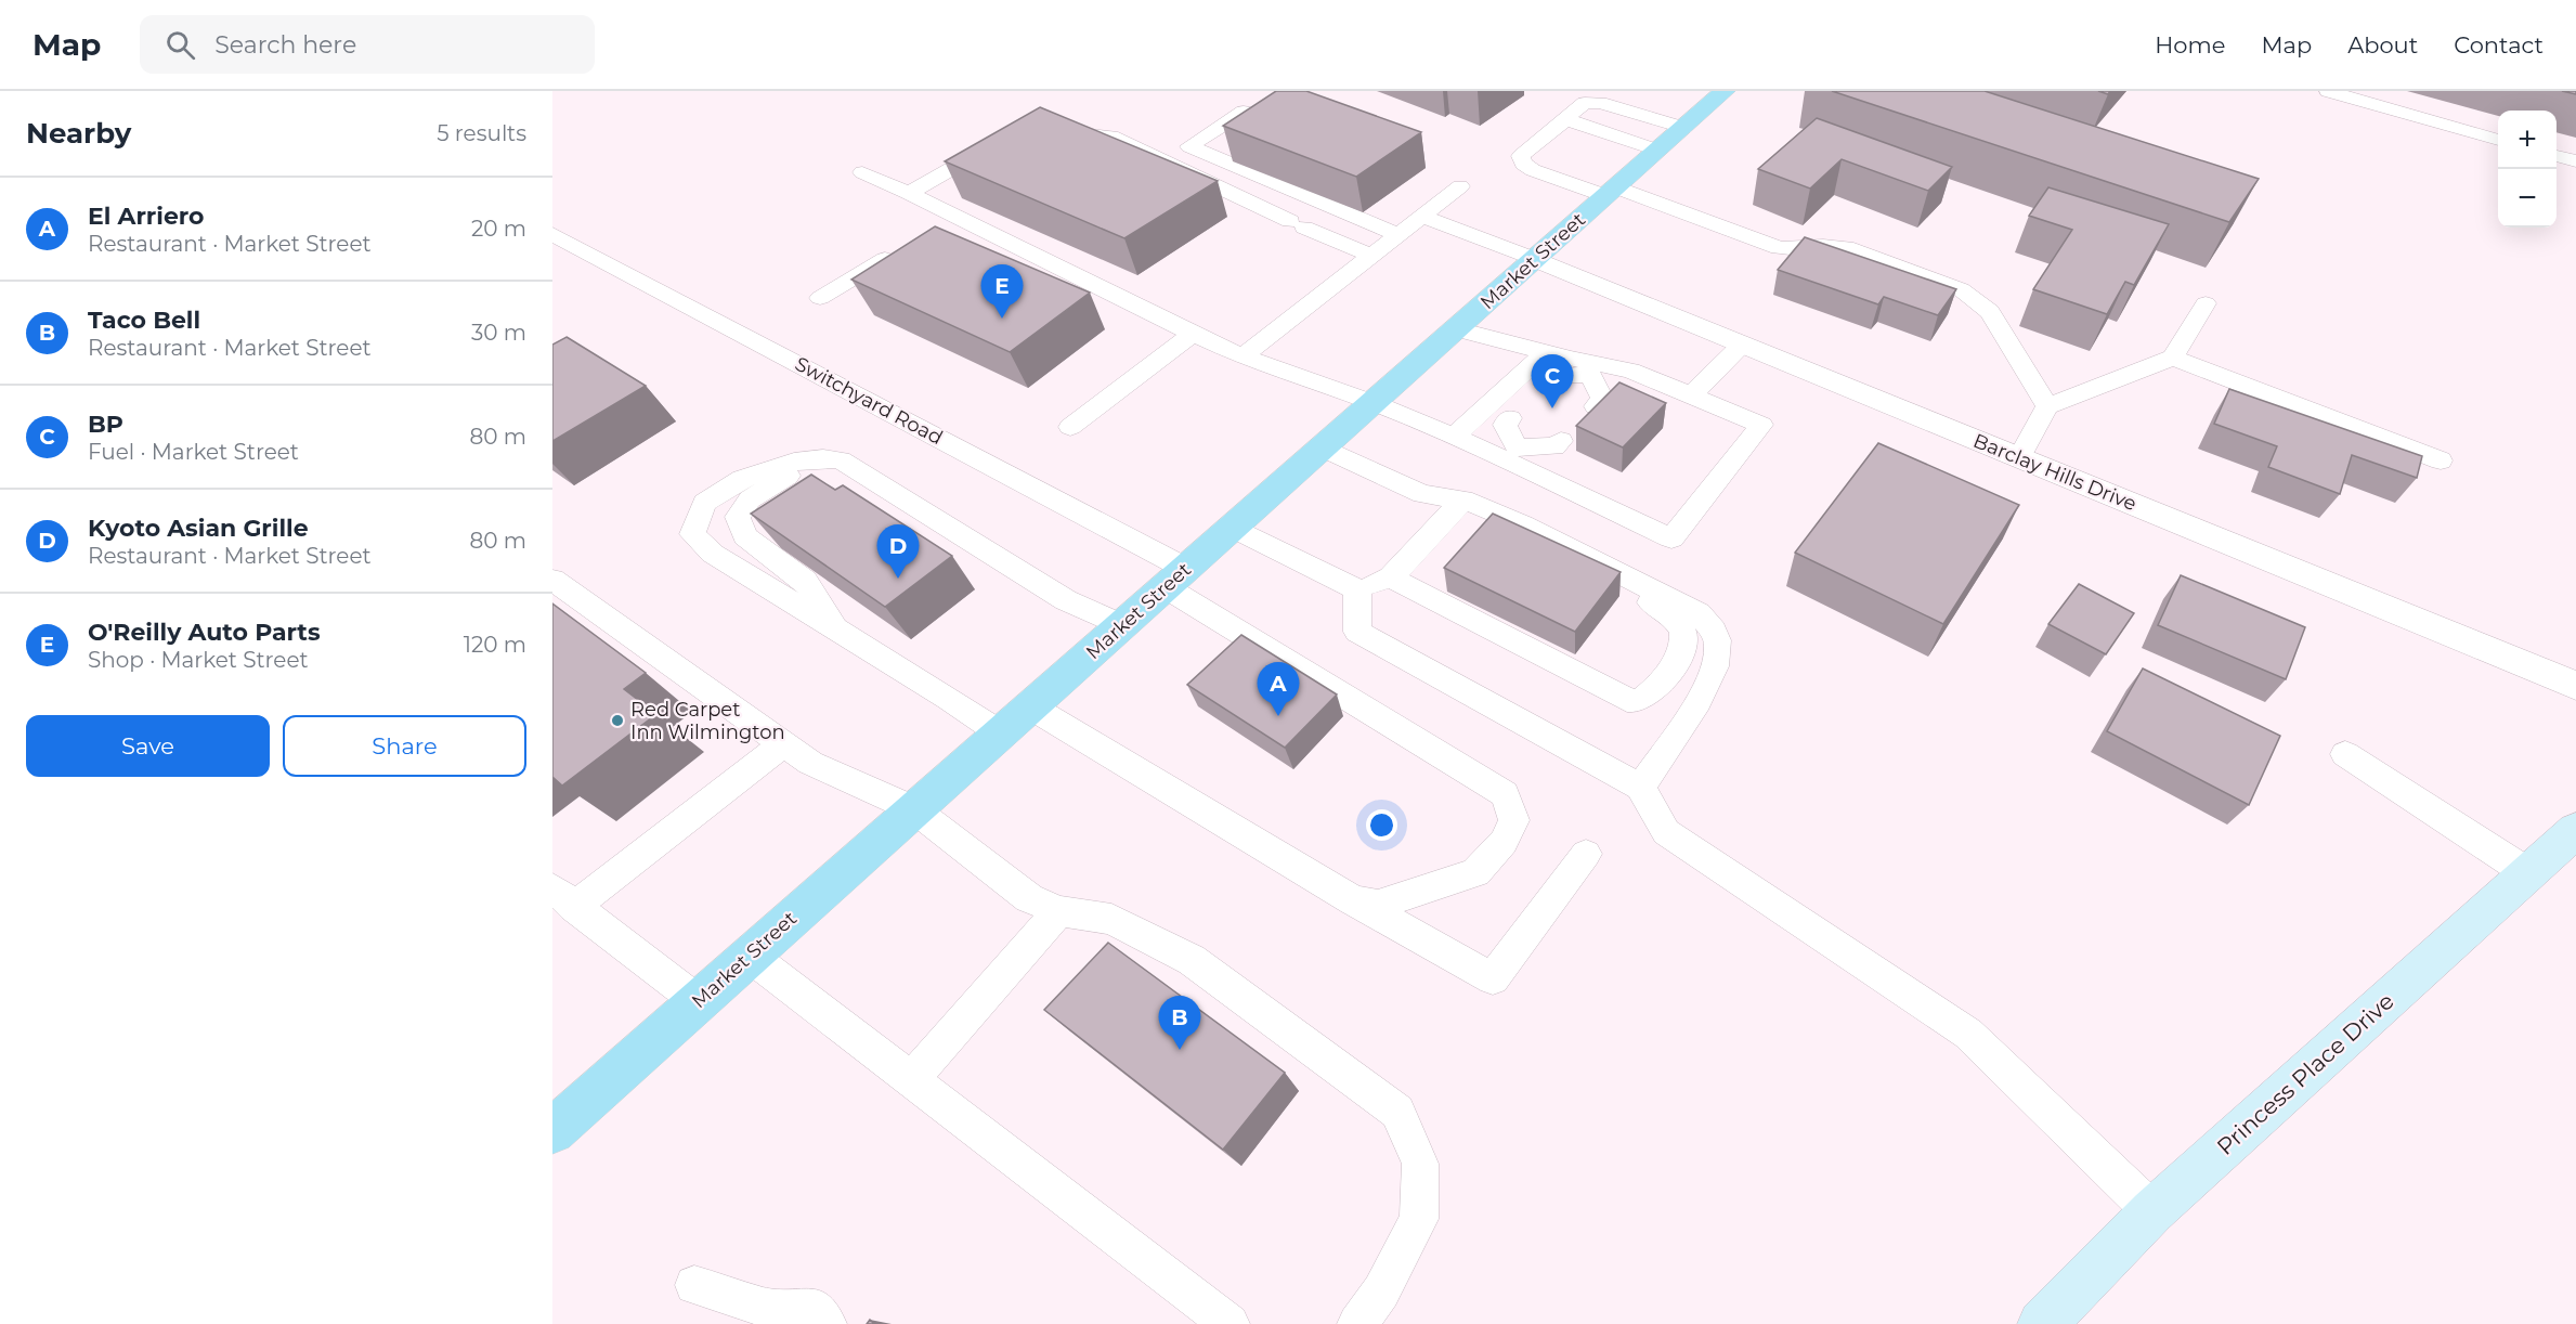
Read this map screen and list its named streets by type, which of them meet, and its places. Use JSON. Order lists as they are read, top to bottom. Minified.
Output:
{"streets":{"main road":["Market Street"],"street":["Barclay Hills Drive","Princess Place Drive"],"lane":["Switchyard Road"]},"crossings":[["Market Street","Switchyard Road"],["Market Street","Barclay Hills Drive"]],"places":["Red Carpet Inn Wilmington"],"page":{"header":"Map","search":"Search here","nav":["Home","Map","About","Contact"],"heading":["Nearby","5 results"],"map_buttons":["+","−"],"list":[{"mark":"A","name":"El Arriero","note":"Restaurant · Market Street","value":"20 m"},{"mark":"B","name":"Taco Bell","note":"Restaurant · Market Street","value":"30 m"},{"mark":"C","name":"BP","note":"Fuel · Market Street","value":"80 m"},{"mark":"D","name":"Kyoto Asian Grille","note":"Restaurant · Market Street","value":"80 m"},{"mark":"E","name":"O'Reilly Auto Parts","note":"Shop · Market Street","value":"120 m"}],"pins":["E","C","D","A","B"],"buttons":["Save","Share"]}}
